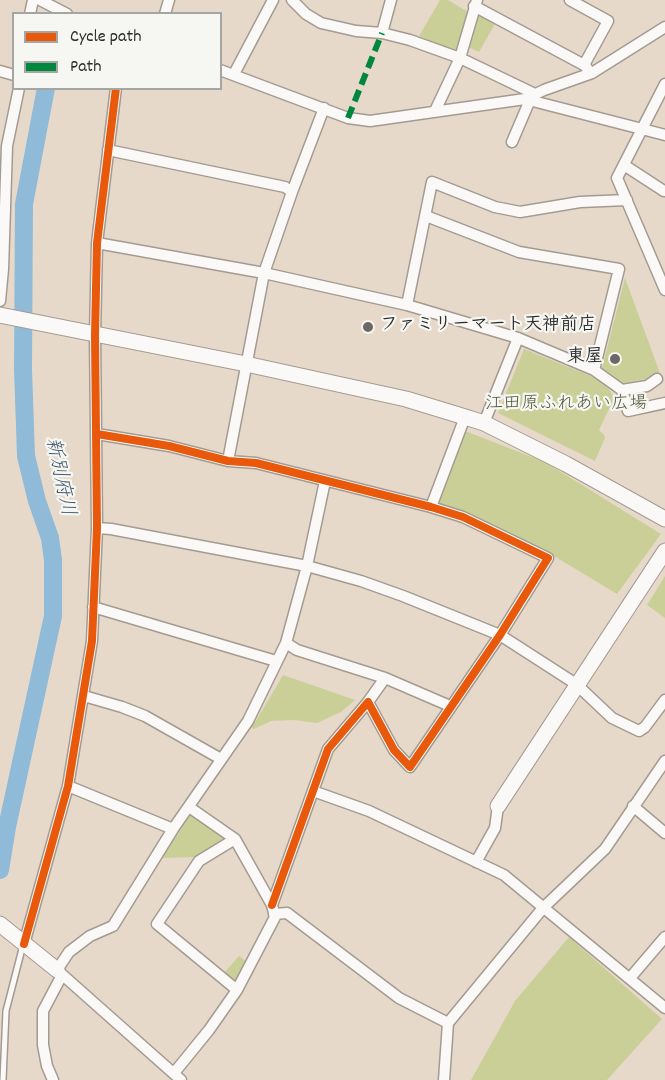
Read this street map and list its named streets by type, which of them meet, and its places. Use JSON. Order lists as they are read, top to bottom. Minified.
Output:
{"water":["新別府川"],"parks":["江田原ふれあい広場"],"places":["ファミリーマート天神前店","東屋"],"legend":["Cycle path","Path"]}
